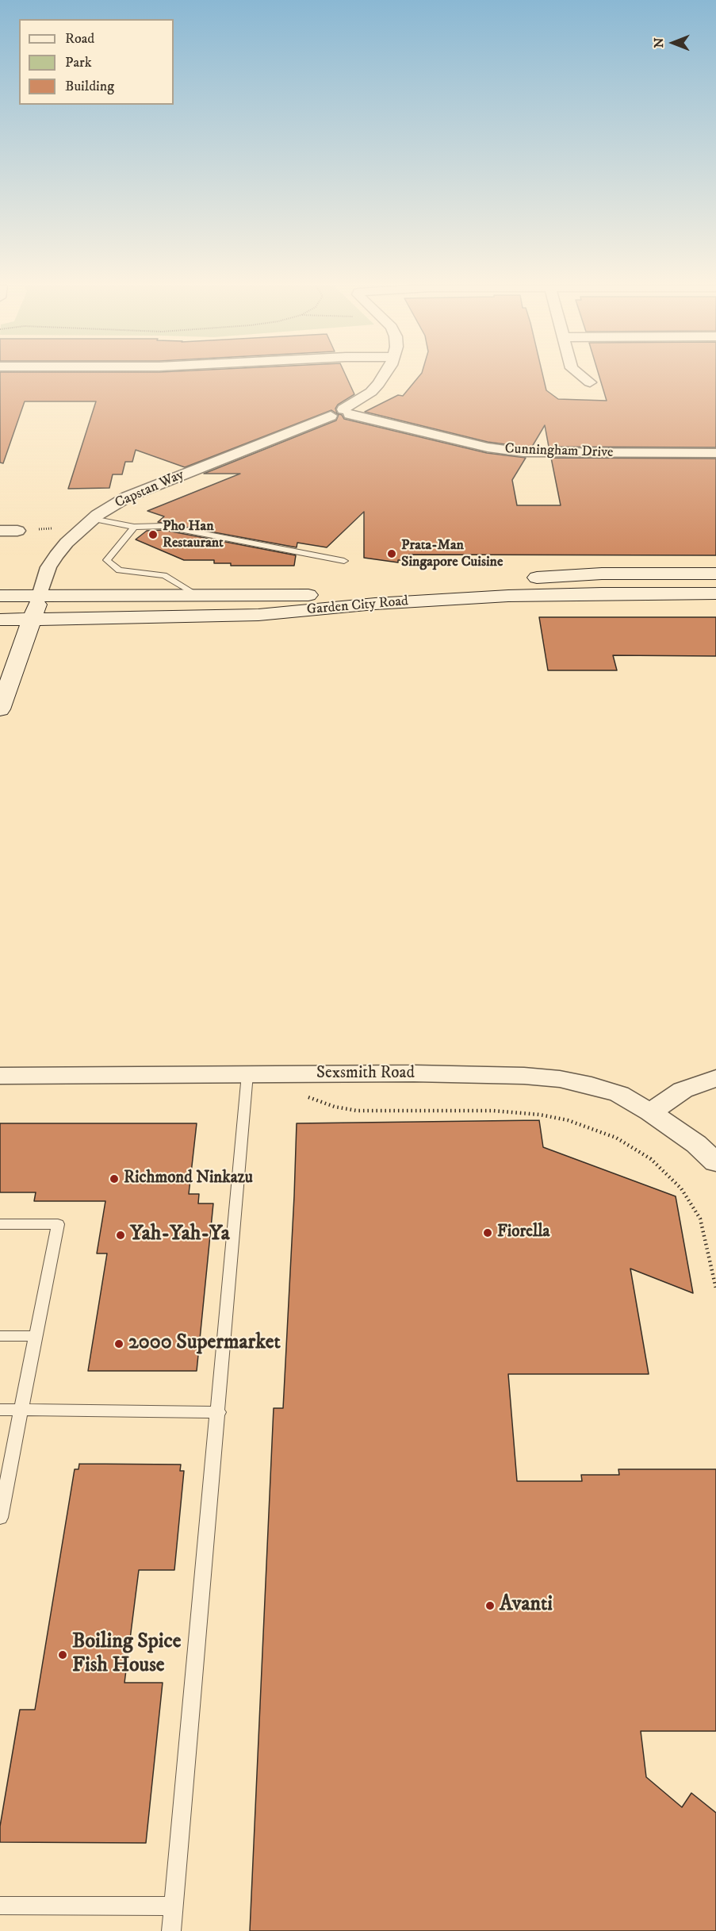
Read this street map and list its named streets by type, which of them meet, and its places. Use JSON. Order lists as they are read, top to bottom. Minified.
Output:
{"streets":{"main road":["Capstan Way","Garden City Road"],"street":["Cunningham Drive","Sexsmith Road"]},"crossings":[["Cunningham Drive","Capstan Way"],["Capstan Way","Garden City Road"]],"places":["Pho Han Restaurant","Prata-Man Singapore Cuisine","Richmond Ninkazu","Fiorella","Yah-Yah-Ya","2000 Supermarket","Avanti","Boiling Spice Fish House"],"legend":["Road","Park","Building"],"north":"left"}
